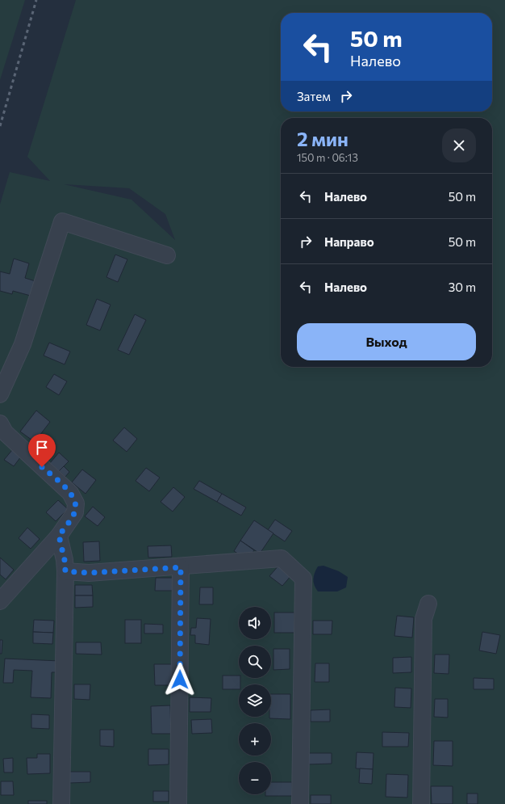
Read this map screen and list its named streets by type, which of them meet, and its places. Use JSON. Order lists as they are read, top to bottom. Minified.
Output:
{"page":{"turn":["50 m","Налево"],"then":"Затем","heading":["2 мин","150 m · 06:13"],"list":[{"name":"Налево","value":"50 m"},{"name":"Направо","value":"50 m"},{"name":"Налево","value":"30 m"}],"buttons":"Выход","map_buttons":["+","−"]}}
